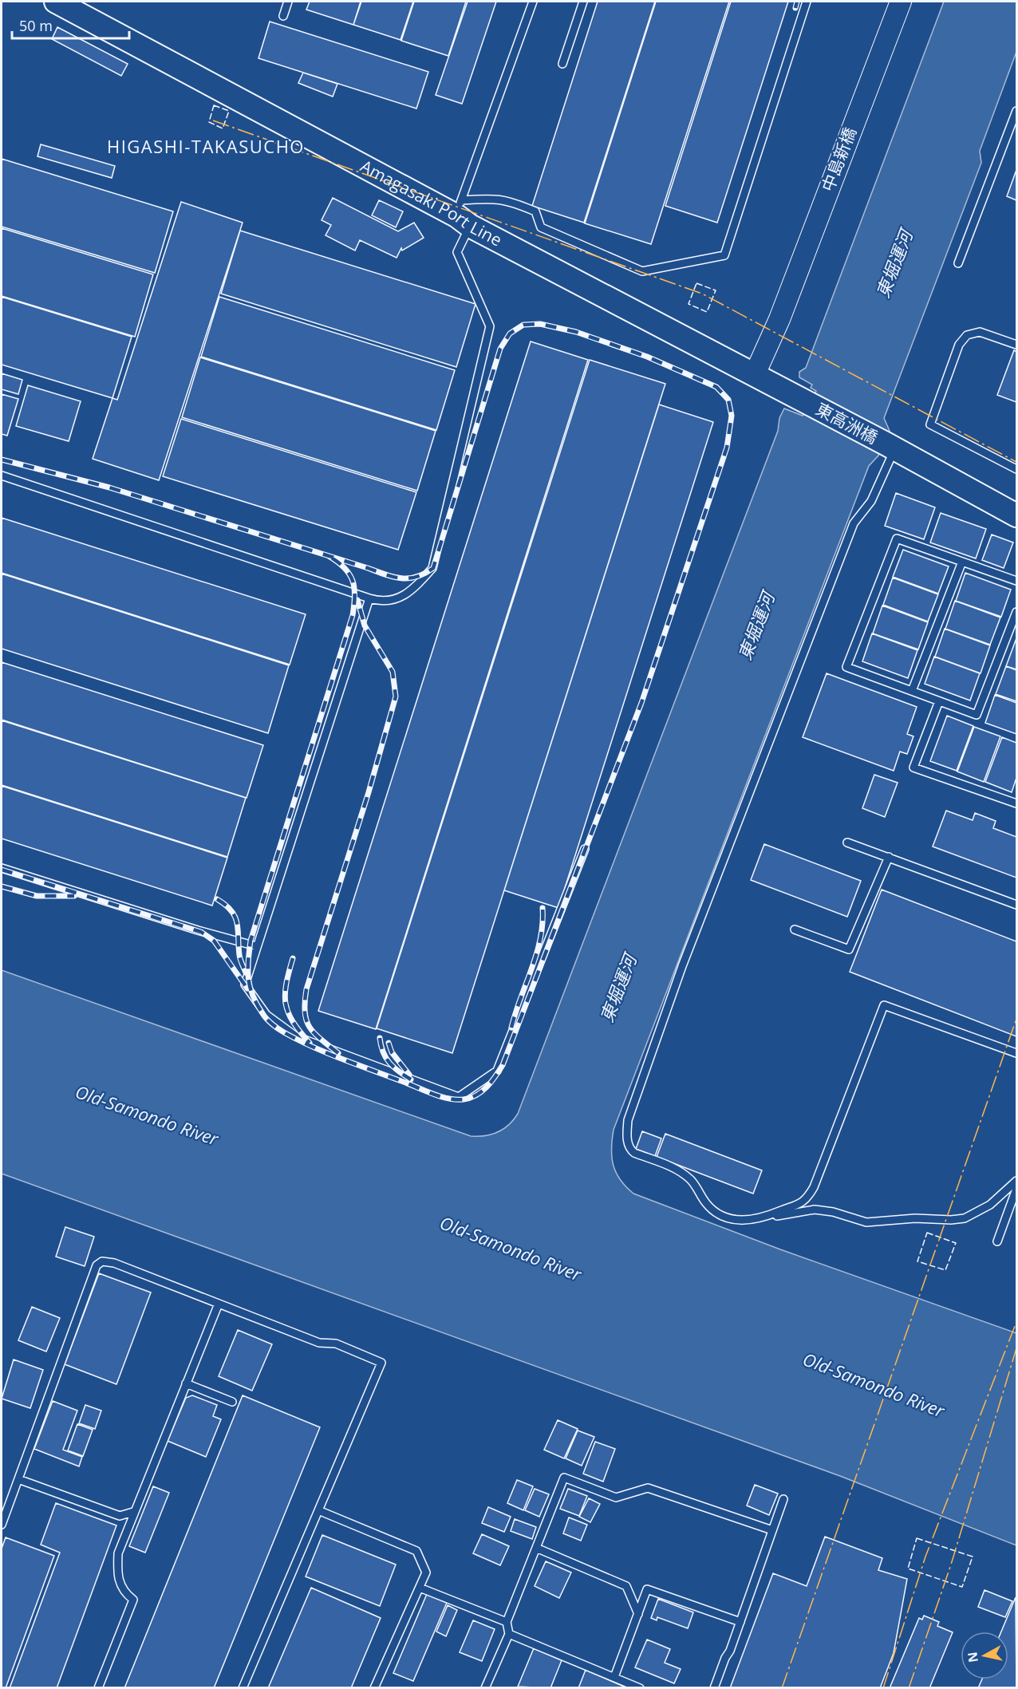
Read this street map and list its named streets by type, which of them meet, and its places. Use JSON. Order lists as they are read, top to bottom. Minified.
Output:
{"streets":{"main road":["Amagasaki Port Line","東高洲橋"],"street":["中島新橋"]},"crossings":[["中島新橋","Amagasaki Port Line"],["Amagasaki Port Line","東高洲橋"]],"districts":["HIGASHI-TAKASUCHO"],"water":["東堀運河","Old-Samondo River"],"scale_bar":"50 m","north":"left"}
